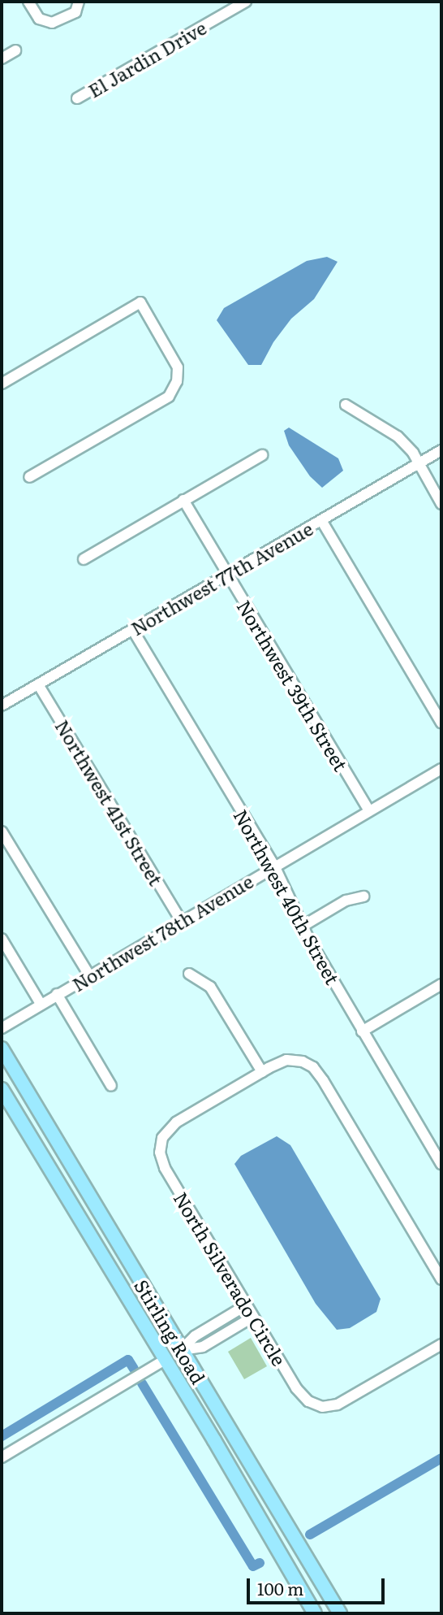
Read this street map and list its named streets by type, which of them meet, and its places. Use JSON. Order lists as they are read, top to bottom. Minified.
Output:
{"streets":{"main road":["Stirling Road"],"street":["El Jardin Drive","Northwest 77th Avenue","Northwest 39th Street","Northwest 41st Street","Northwest 40th Street","Northwest 78th Avenue","North Silverado Circle"]},"crossings":[["Northwest 77th Avenue","Northwest 39th Street"],["Northwest 77th Avenue","Northwest 41st Street"],["Northwest 77th Avenue","Northwest 40th Street"],["Northwest 39th Street","Northwest 78th Avenue"],["Northwest 41st Street","Northwest 78th Avenue"],["Northwest 40th Street","Northwest 78th Avenue"]],"scale_bar":"100 m"}
